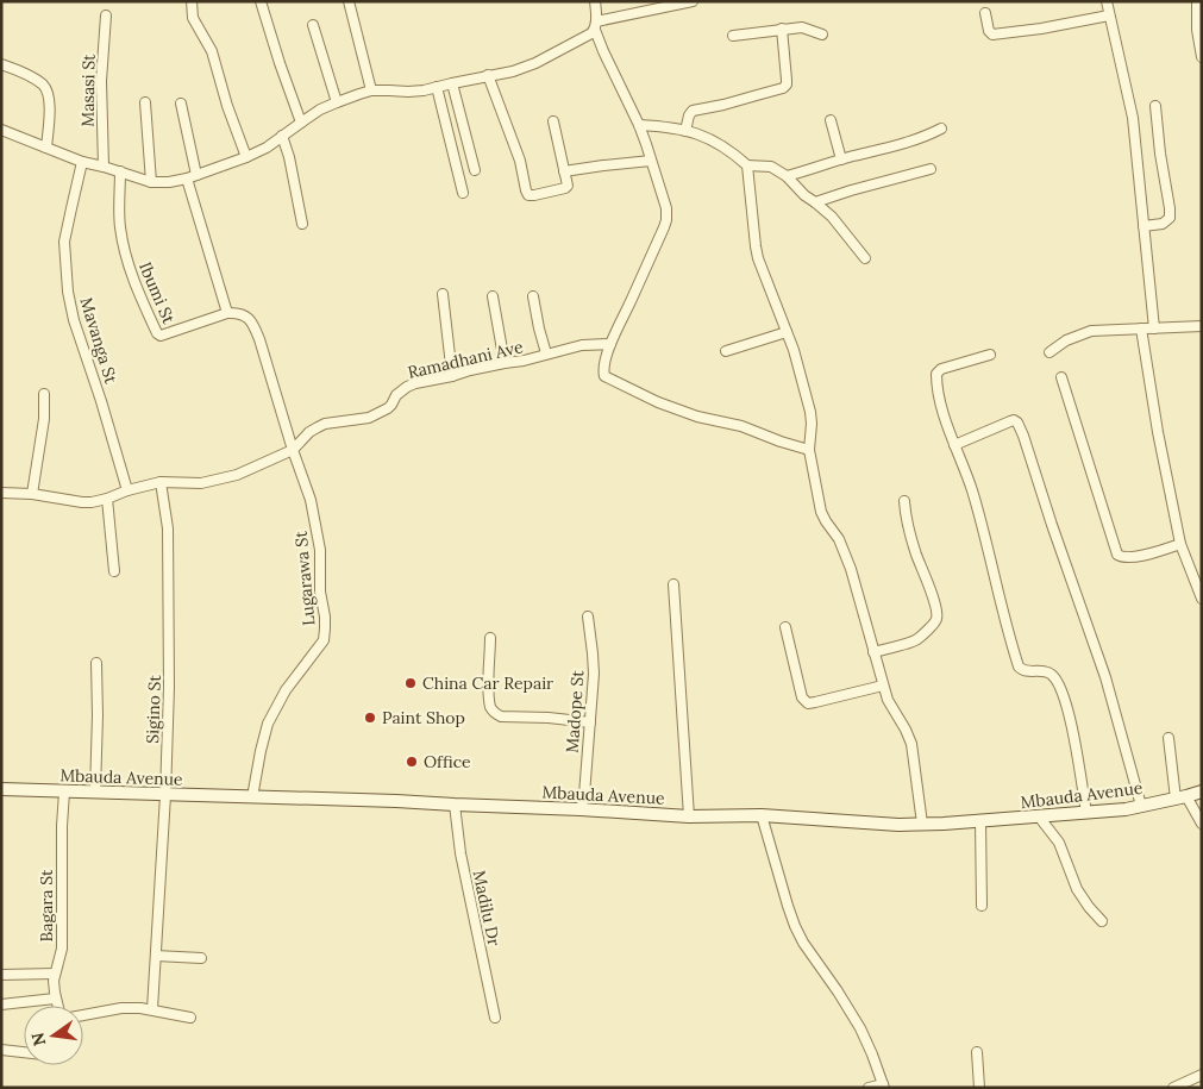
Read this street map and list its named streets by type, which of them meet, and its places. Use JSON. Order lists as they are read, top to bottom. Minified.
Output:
{"streets":{"street":["Masasi St","Ibumi St","Mavanga St","Ramadhani Ave","Lugarawa St","Sigino St","Madope St","Mbauda Avenue","Bagara St","Madilu Dr"]},"crossings":[["Mavanga St","Ramadhani Ave"],["Ramadhani Ave","Lugarawa St"],["Ramadhani Ave","Sigino St"],["Lugarawa St","Mbauda Avenue"],["Sigino St","Mbauda Avenue"],["Madope St","Mbauda Avenue"],["Mbauda Avenue","Bagara St"],["Mbauda Avenue","Madilu Dr"]],"places":["China Car Repair","Paint Shop","Office"],"north":"left"}
